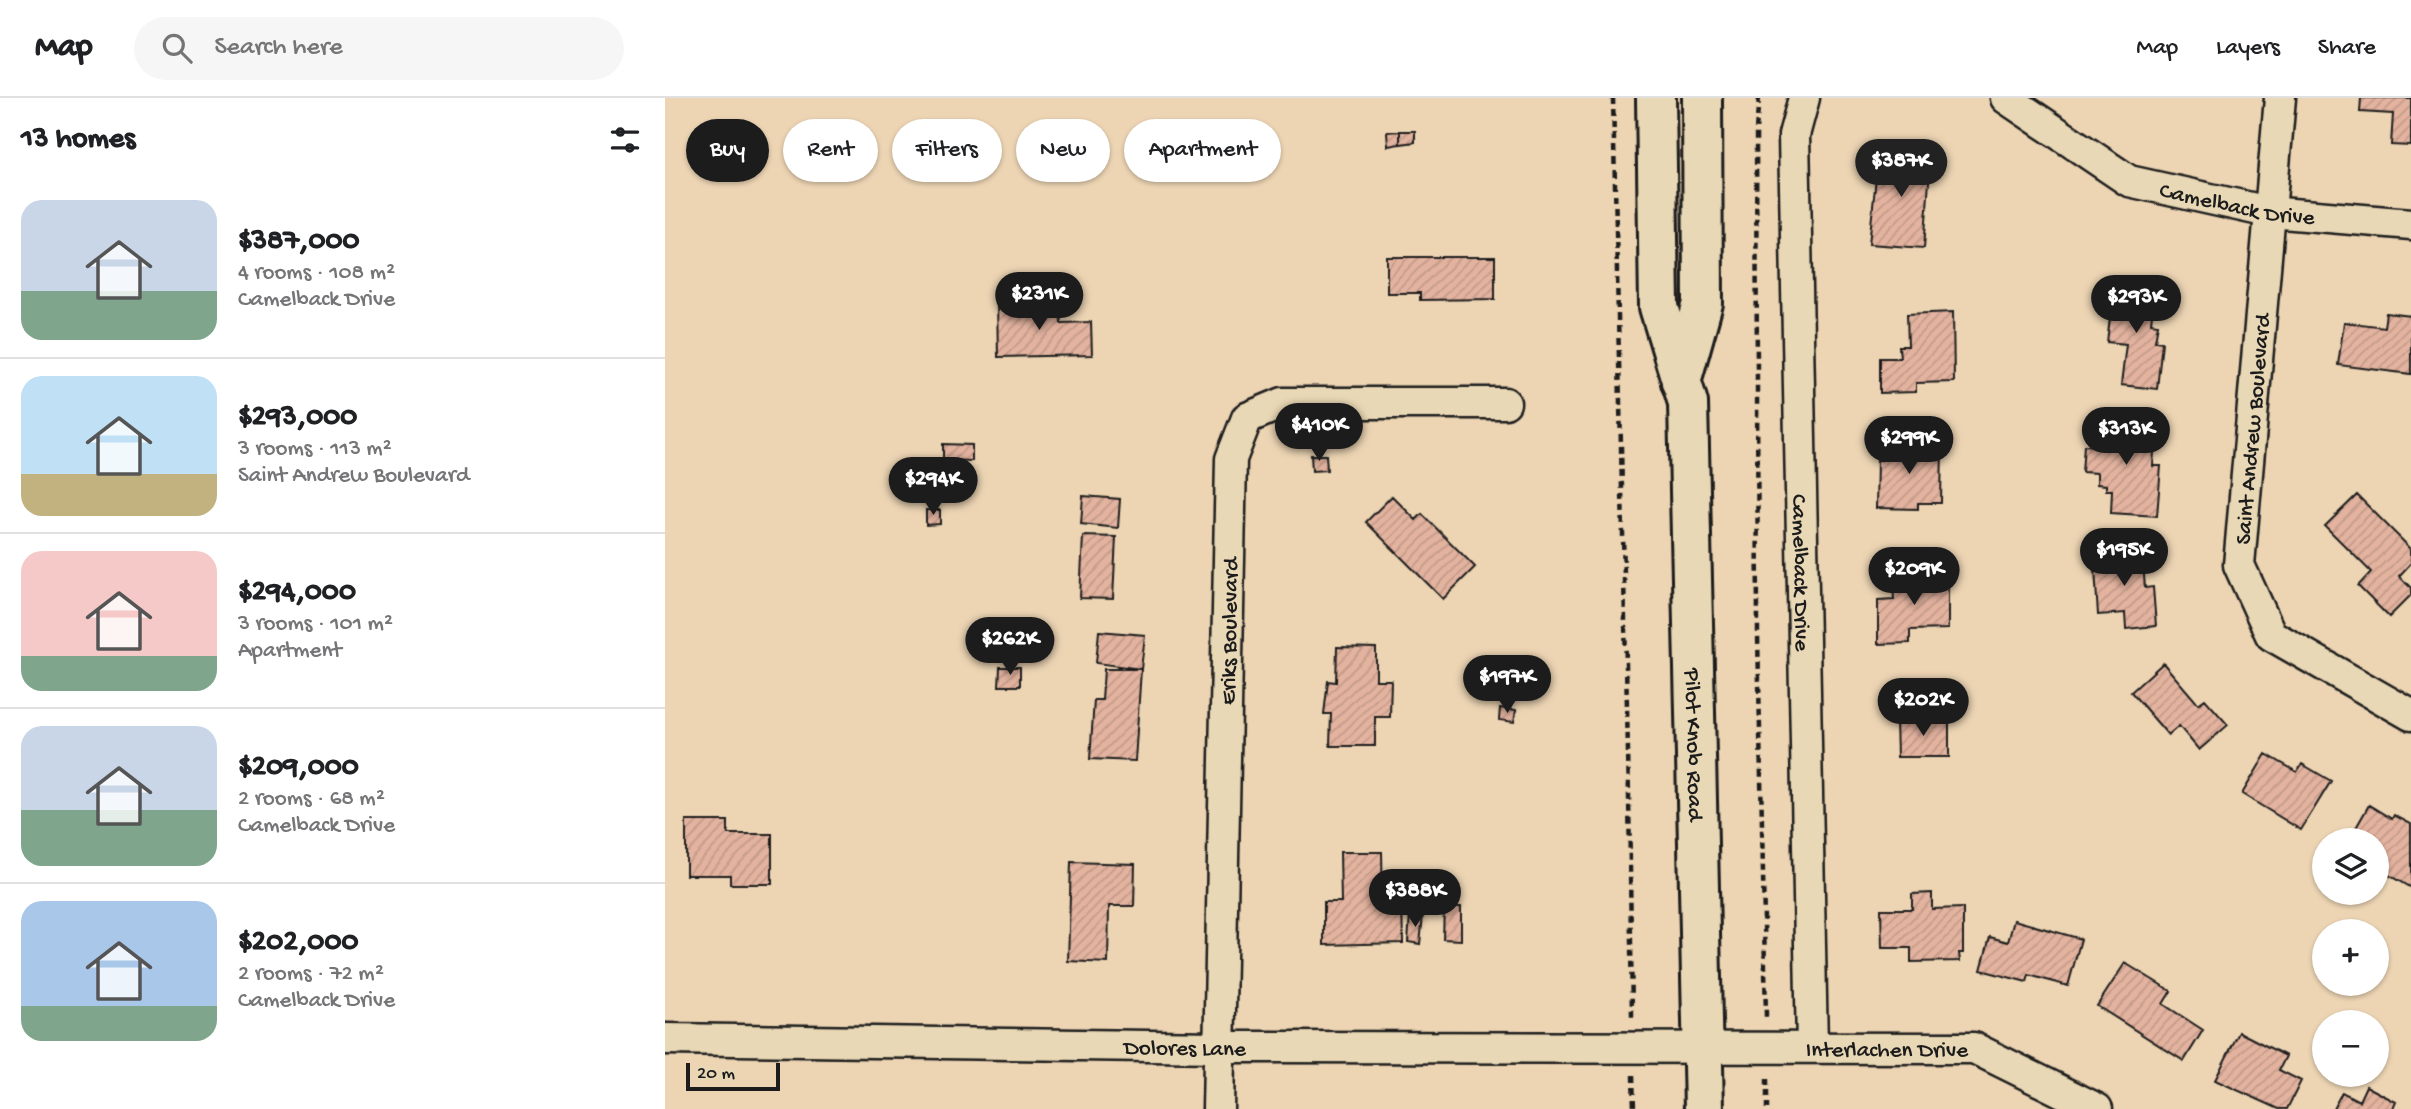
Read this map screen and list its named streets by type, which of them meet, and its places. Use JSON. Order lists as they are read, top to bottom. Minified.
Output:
{"streets":{"main road":["Pilot Knob Road"],"street":["Camelback Drive","Saint Andrew Boulevard","Eriks Boulevard","Dolores Lane","Interlachen Drive"]},"crossings":[["Camelback Drive","Saint Andrew Boulevard"],["Camelback Drive","Interlachen Drive"],["Eriks Boulevard","Dolores Lane"],["Pilot Knob Road","Dolores Lane"],["Pilot Knob Road","Interlachen Drive"],["Dolores Lane","Interlachen Drive"]],"scale_bar":"20 m","page":{"header":"Map","search":"Search here","nav":["Map","Layers","Share"],"heading":"13 homes","chip":["Buy","Rent","Filters","New","Apartment"],"price":["$387K","$231K","$293K","$410K","$313K","$299K","$294K","$195K","$209K","$262K","$197K","$202K","$388K"],"list":[{"name":"$387,000","note":"4 rooms · 108 m² · Camelback Drive"},{"name":"$293,000","note":"3 rooms · 113 m² · Saint Andrew Boulevard"},{"name":"$294,000","note":"3 rooms · 101 m² · Apartment"},{"name":"$209,000","note":"2 rooms · 68 m² · Camelback Drive"},{"name":"$202,000","note":"2 rooms · 72 m² · Camelback Drive"}],"map_buttons":["+","−"],"scale":"20 m"}}
